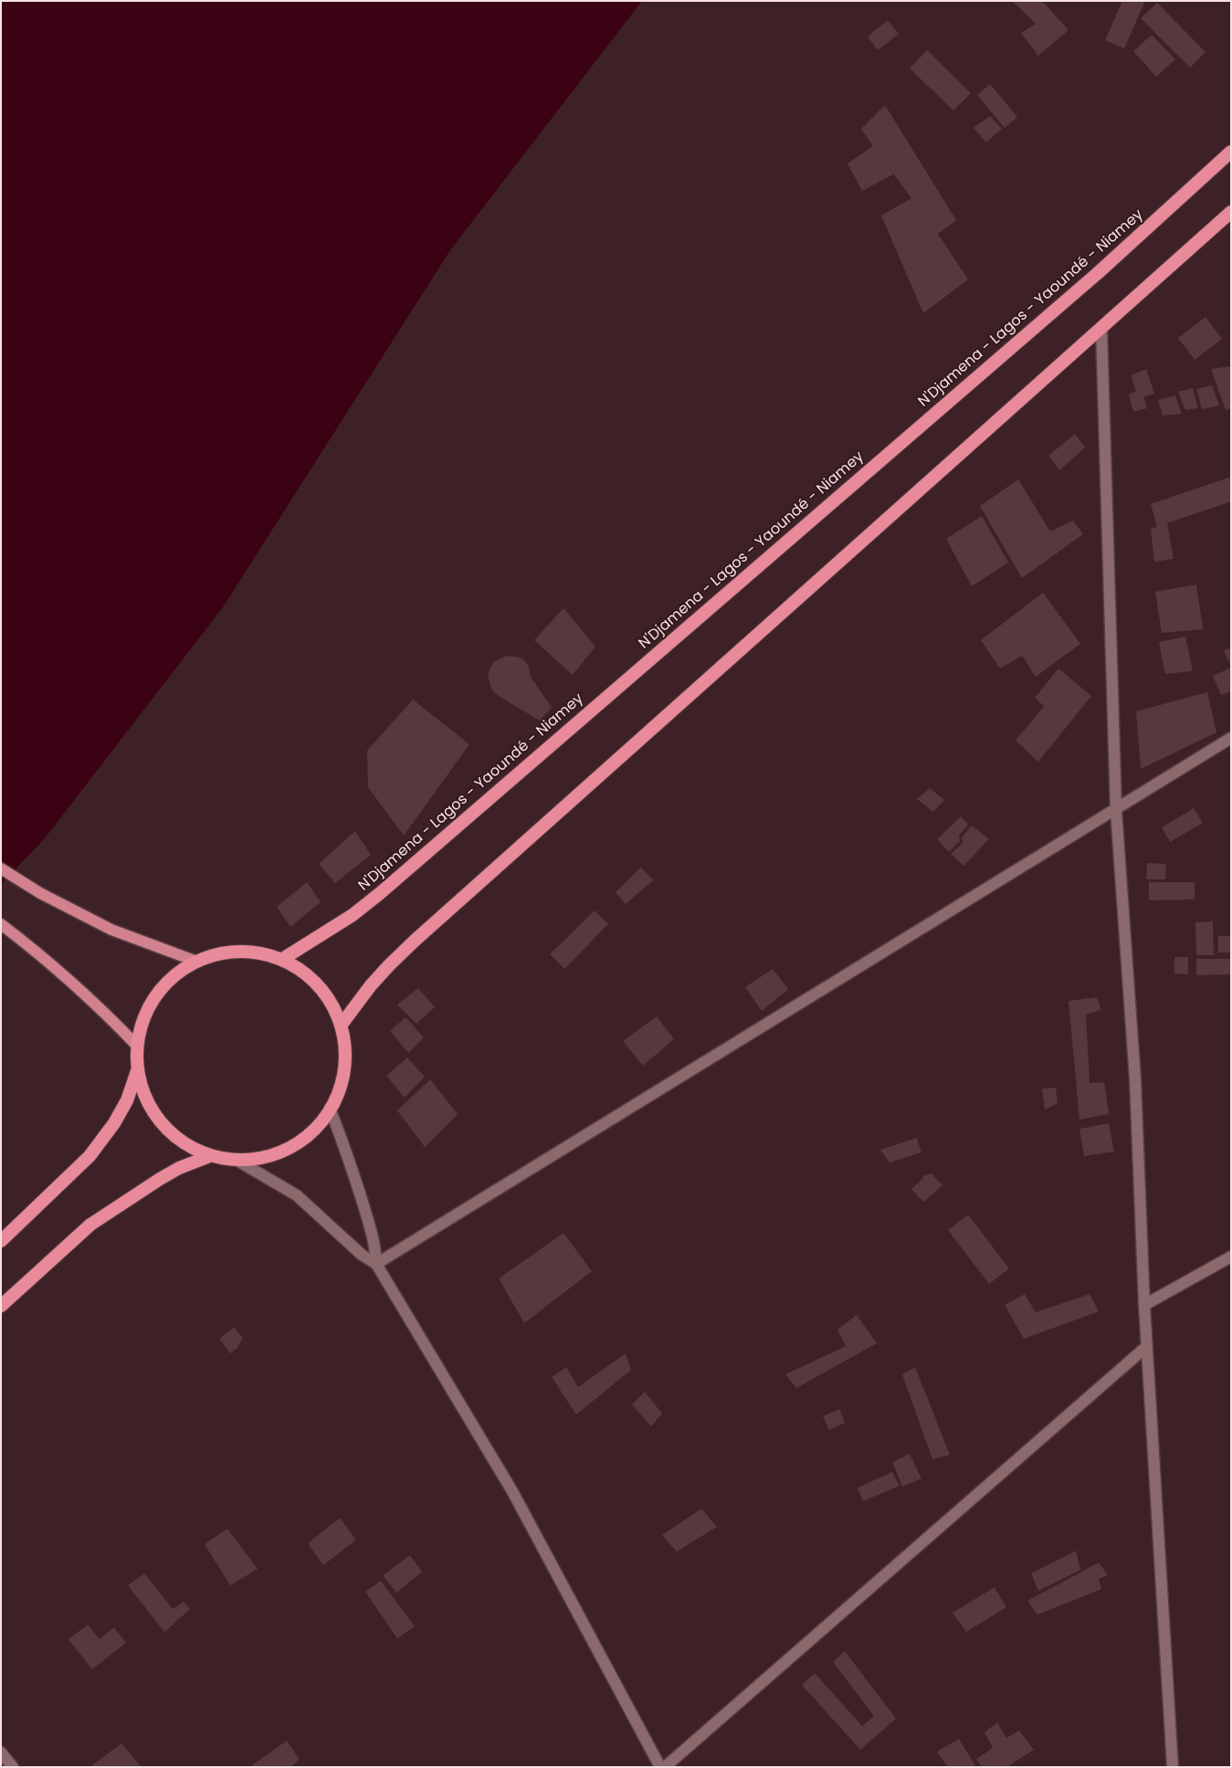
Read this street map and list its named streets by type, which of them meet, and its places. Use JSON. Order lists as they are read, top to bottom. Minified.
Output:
{"streets":{"highway":["N'Djamena - Lagos - Yaoundé - Niamey"]}}
